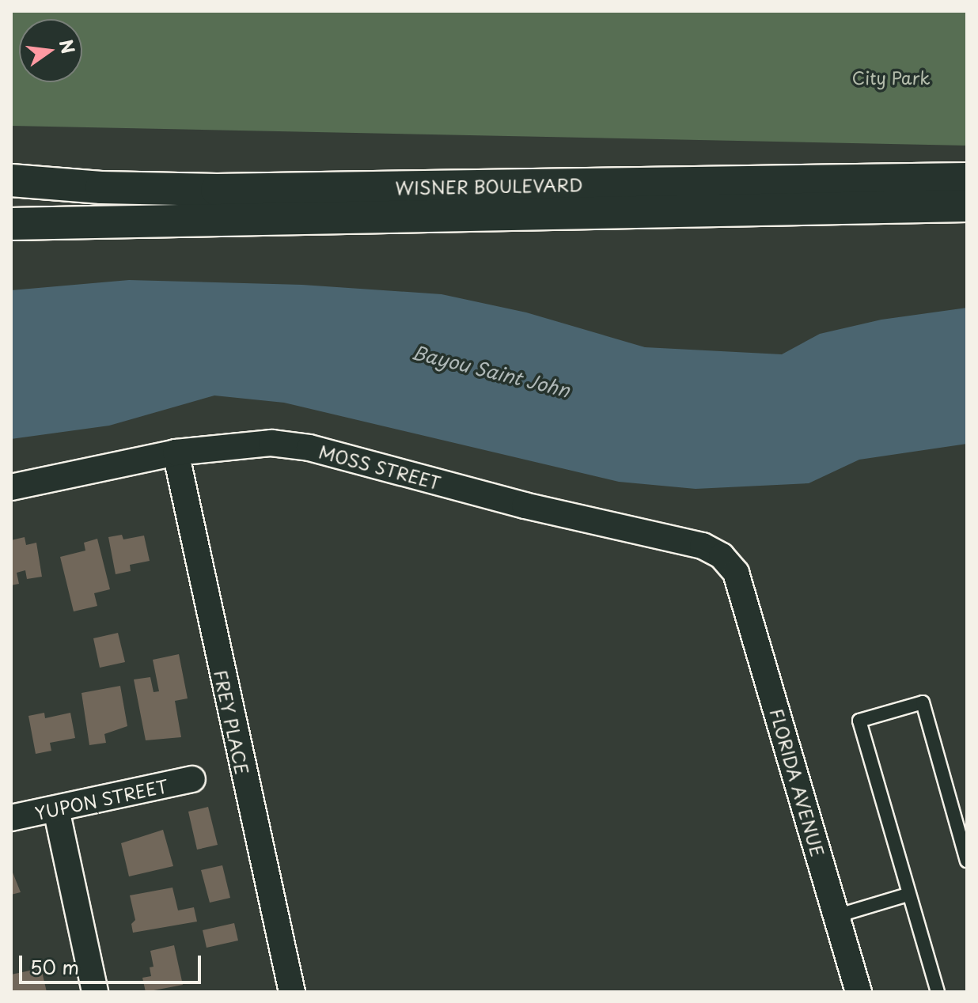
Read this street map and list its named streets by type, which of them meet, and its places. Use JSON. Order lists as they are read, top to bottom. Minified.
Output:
{"streets":{"street":["WISNER BOULEVARD","MOSS STREET","FREY PLACE","FLORIDA AVENUE","YUPON STREET"]},"crossings":[["MOSS STREET","FREY PLACE"],["MOSS STREET","FLORIDA AVENUE"]],"water":["Bayou Saint John"],"parks":["City Park"],"scale_bar":"50 m","north":"right"}
